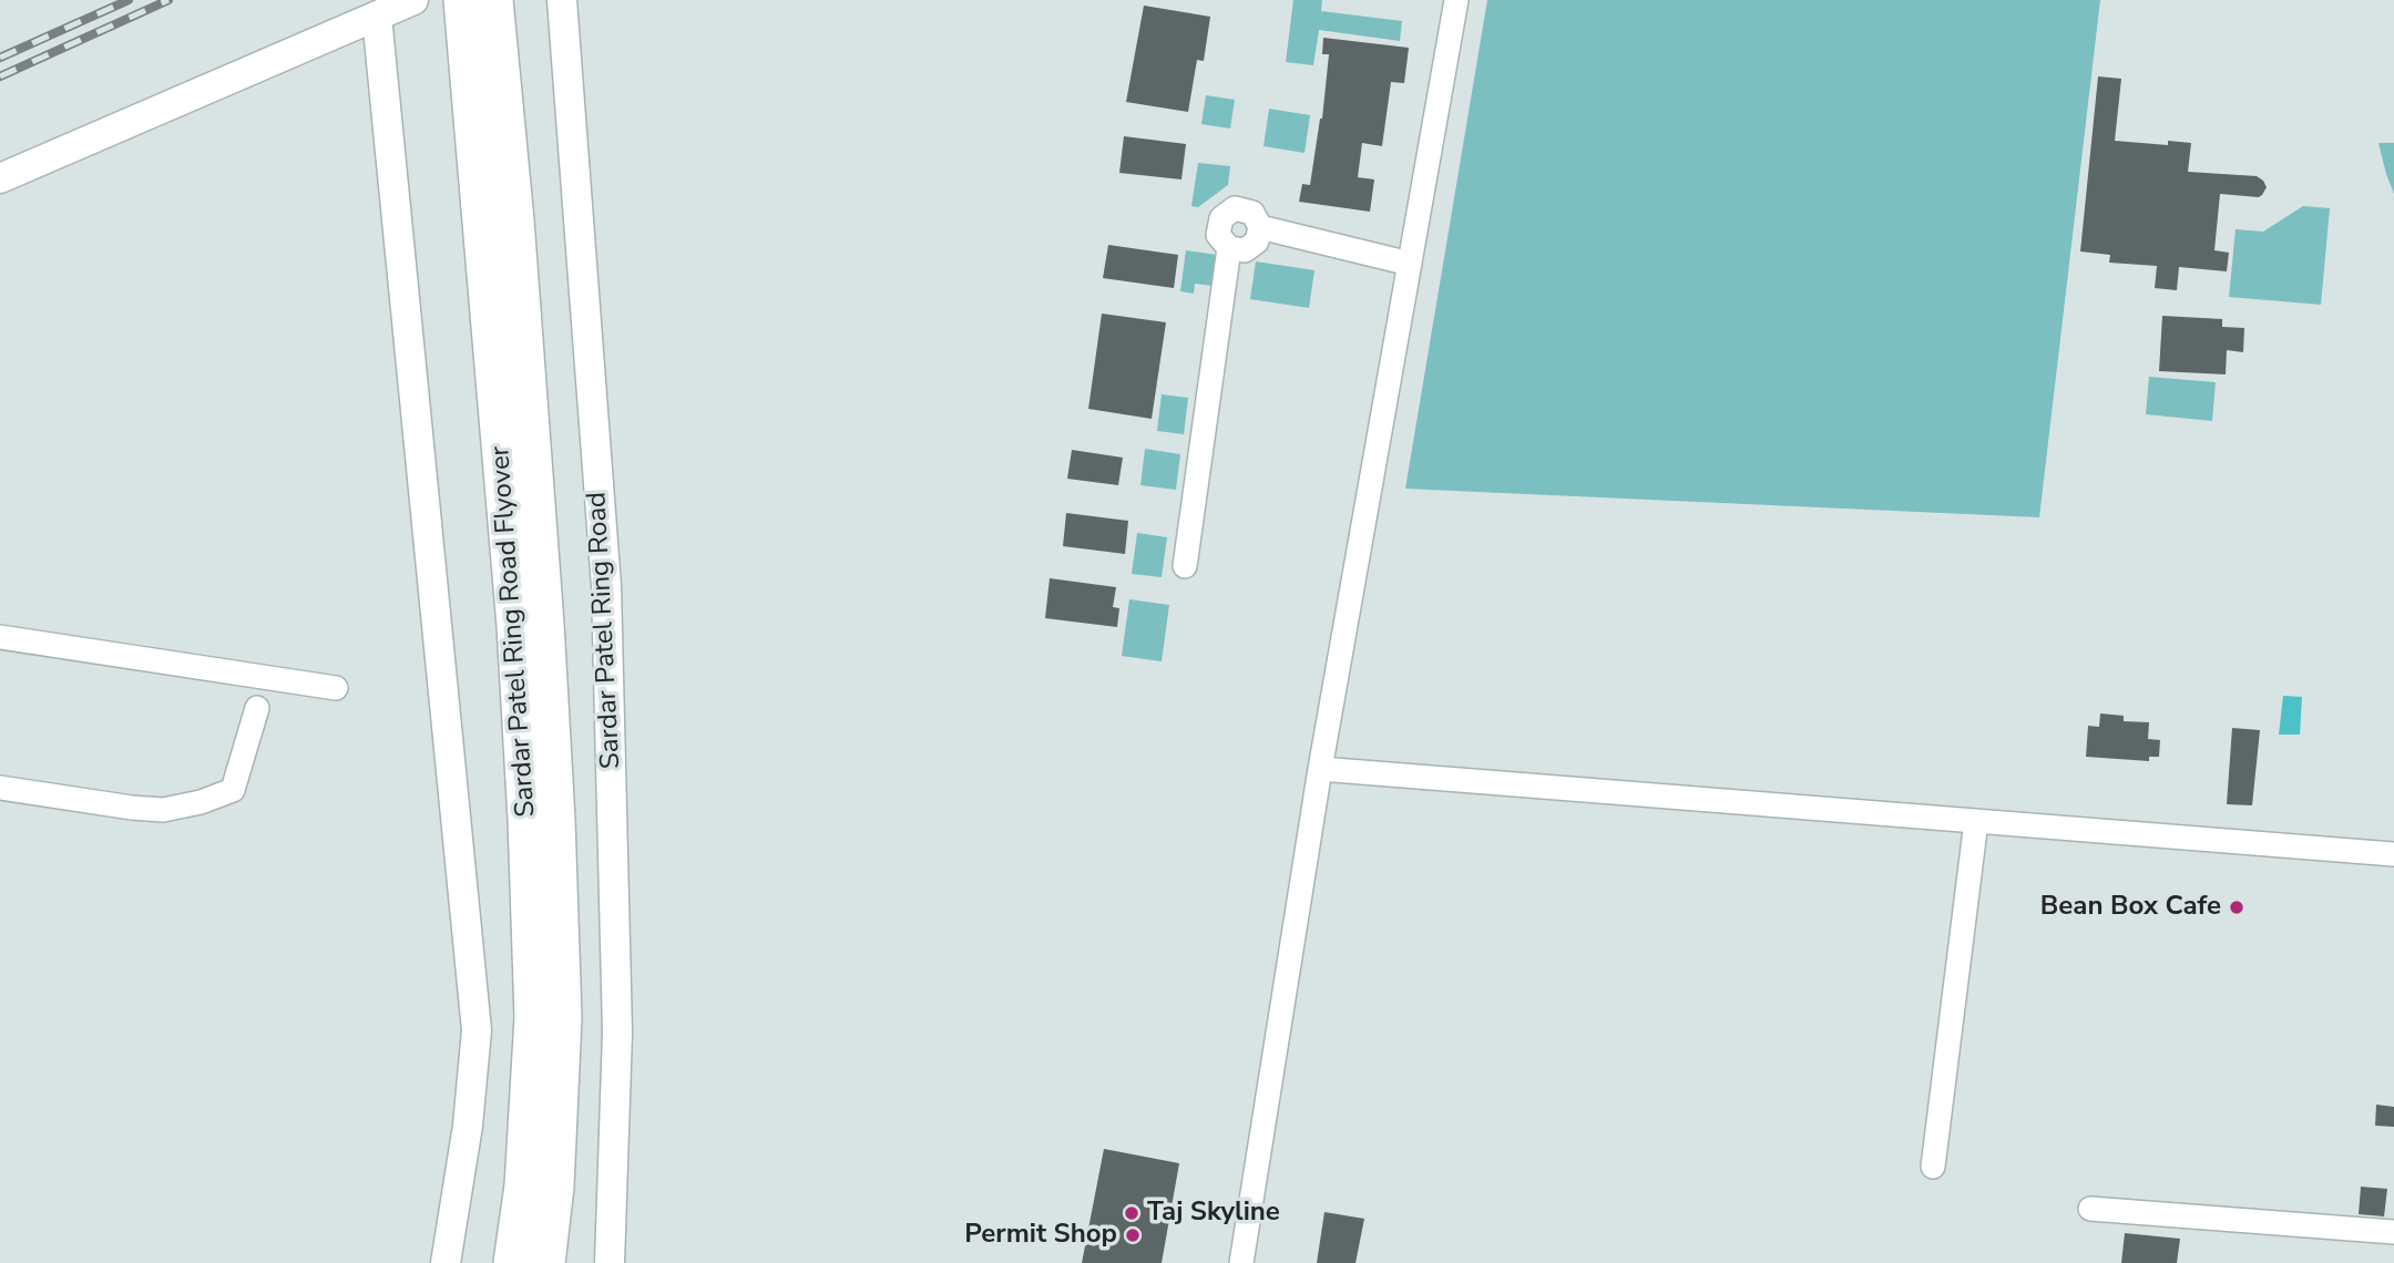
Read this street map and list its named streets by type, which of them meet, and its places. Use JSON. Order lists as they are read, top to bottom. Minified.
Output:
{"streets":{"highway":["Sardar Patel Ring Road Flyover"],"street":["Sardar Patel Ring Road"]},"places":["Bean Box Cafe","Taj Skyline","Permit Shop"]}
